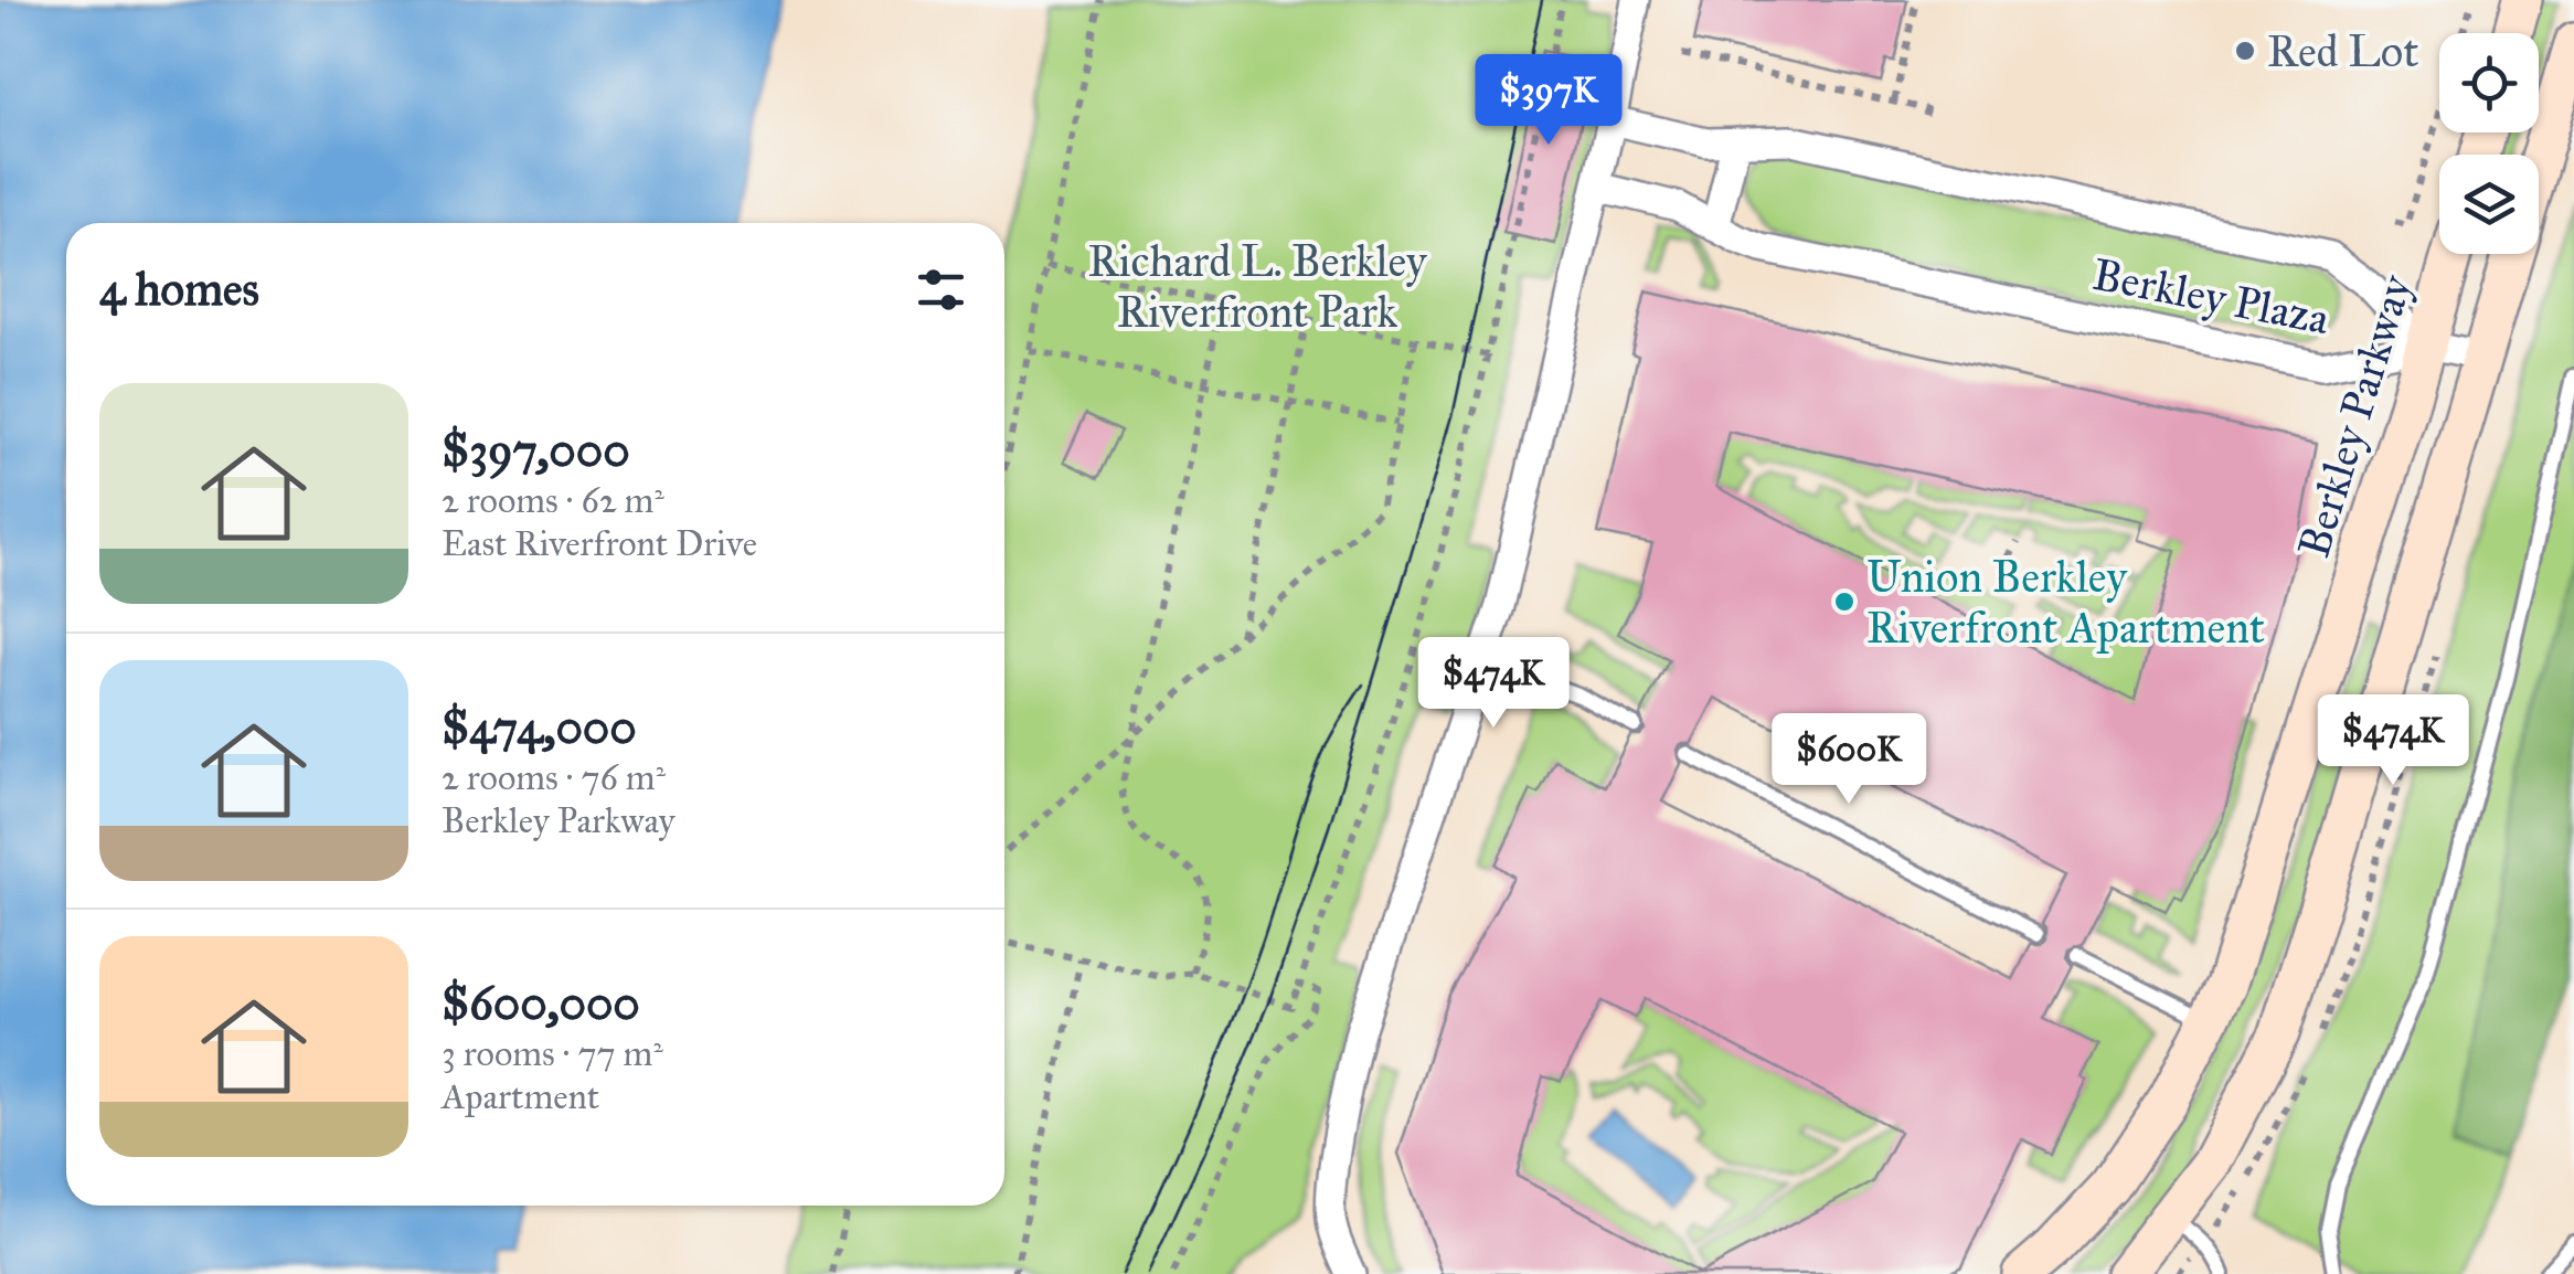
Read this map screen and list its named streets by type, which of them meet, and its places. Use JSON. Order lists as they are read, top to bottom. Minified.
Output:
{"streets":{"main road":["Berkley Parkway"],"street":["Berkley Plaza"]},"crossings":[["Berkley Plaza","Berkley Parkway"]],"parks":["Richard L. Berkley Riverfront Park"],"places":["Red Lot","Union Berkley Riverfront Apartment"],"page":{"price":["$397K","$474K","$474K","$600K"],"heading":"4 homes","list":[{"name":"$397,000","note":"2 rooms · 62 m² · East Riverfront Drive"},{"name":"$474,000","note":"2 rooms · 76 m² · Berkley Parkway"},{"name":"$600,000","note":"3 rooms · 77 m² · Apartment"}]}}
